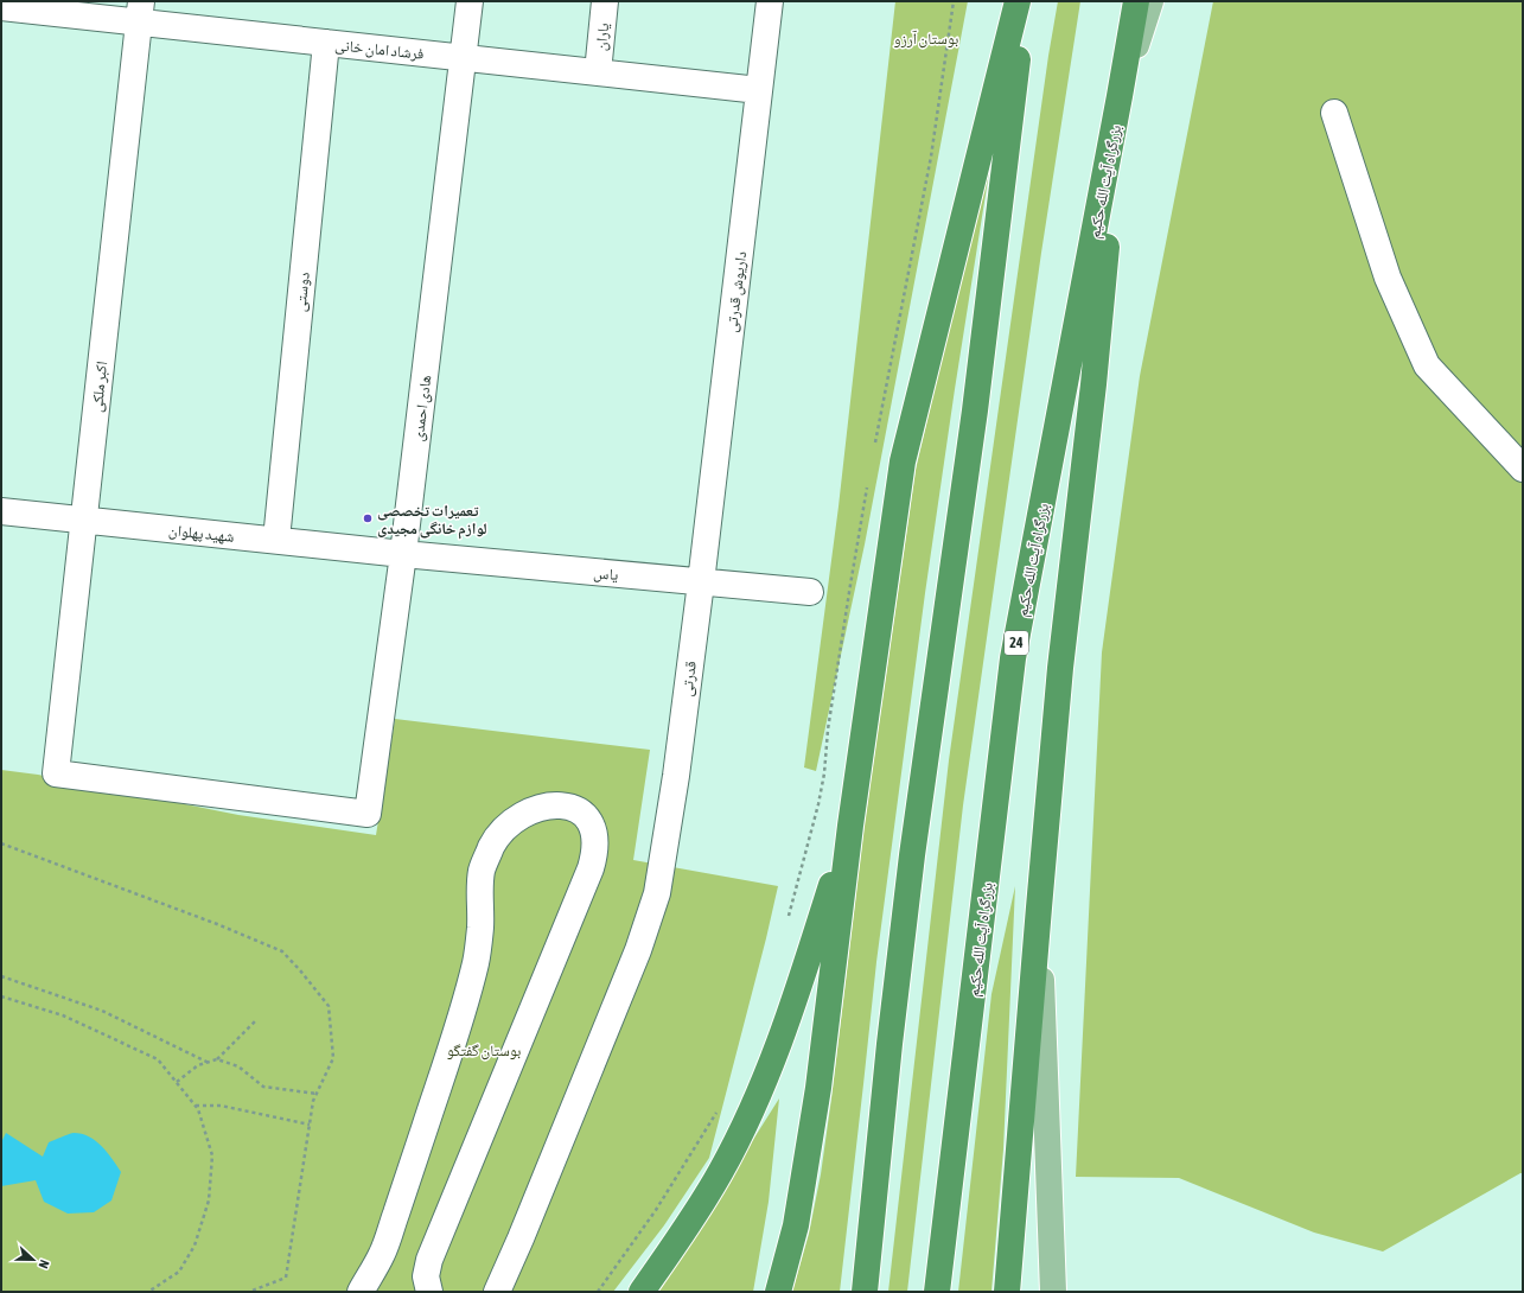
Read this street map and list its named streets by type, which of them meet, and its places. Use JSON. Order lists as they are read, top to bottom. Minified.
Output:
{"streets":{"highway":["بزرگراه آیت الله حکیم","24"],"street":["یاران","فرشاد امان خانی","دوستی","داریوش قدرتی","اکبر ملکی","هادی احمدی","شهید پهلوان","یاس","قدرتی"]},"crossings":[["یاران","فرشاد امان خانی"],["فرشاد امان خانی","دوستی"],["فرشاد امان خانی","داریوش قدرتی"],["فرشاد امان خانی","اکبر ملکی"],["فرشاد امان خانی","هادی احمدی"],["دوستی","شهید پهلوان"],["داریوش قدرتی","یاس"],["داریوش قدرتی","قدرتی"],["اکبر ملکی","هادی احمدی"],["اکبر ملکی","شهید پهلوان"],["هادی احمدی","شهید پهلوان"],["هادی احمدی","یاس"],["شهید پهلوان","یاس"],["یاس","قدرتی"]],"parks":["بوستان آرزو","بوستان گفتگو"],"places":["تعمیرات تخصصی لوازم خانگی مجیدی"],"north":"right"}
